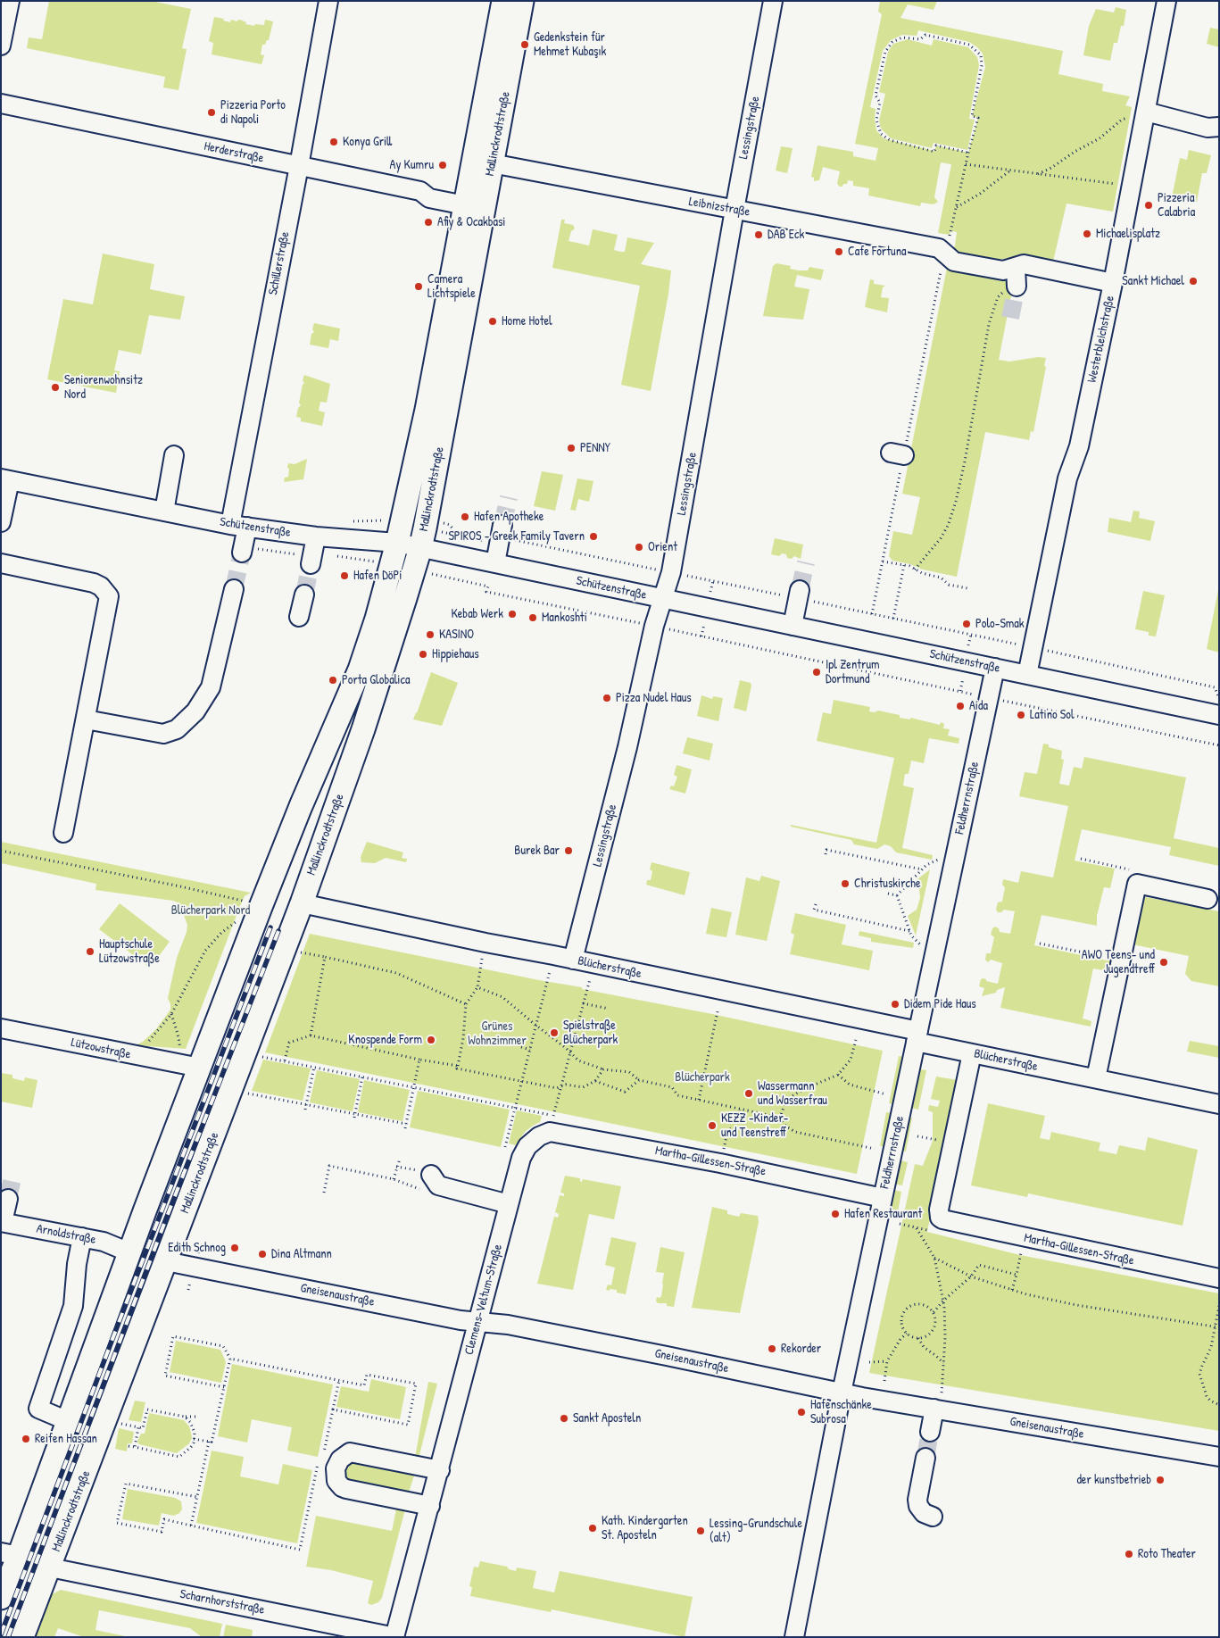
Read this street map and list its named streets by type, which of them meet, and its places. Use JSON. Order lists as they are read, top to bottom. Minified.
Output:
{"streets":{"main road":["Mallinckrodtstraße"],"street":["Lessingstraße","Herderstraße","Leibnizstraße","Schillerstraße","Westerbleichstraße","Schützenstraße","Feldherrnstraße","Blücherstraße","Lützowstraße","Martha-Gillessen-Straße","Arnoldstraße","Gneisenaustraße","Clemens-Veltum-Straße","Scharnhorststraße"]},"crossings":[["Lessingstraße","Leibnizstraße"],["Lessingstraße","Schützenstraße"],["Lessingstraße","Blücherstraße"],["Mallinckrodtstraße","Herderstraße"],["Mallinckrodtstraße","Leibnizstraße"],["Mallinckrodtstraße","Schützenstraße"],["Mallinckrodtstraße","Blücherstraße"],["Mallinckrodtstraße","Lützowstraße"],["Mallinckrodtstraße","Arnoldstraße"],["Mallinckrodtstraße","Gneisenaustraße"],["Mallinckrodtstraße","Scharnhorststraße"],["Herderstraße","Schillerstraße"],["Leibnizstraße","Westerbleichstraße"],["Schillerstraße","Schützenstraße"],["Westerbleichstraße","Schützenstraße"],["Schützenstraße","Feldherrnstraße"],["Feldherrnstraße","Blücherstraße"],["Feldherrnstraße","Martha-Gillessen-Straße"],["Feldherrnstraße","Gneisenaustraße"],["Blücherstraße","Martha-Gillessen-Straße"],["Martha-Gillessen-Straße","Clemens-Veltum-Straße"],["Gneisenaustraße","Clemens-Veltum-Straße"],["Clemens-Veltum-Straße","Scharnhorststraße"]],"parks":["Blücherpark Nord","Grünes Wohnzimmer","Blücherpark"],"places":["Gedenkstein für Mehmet Kubaşık","Pizzeria Porto di Napoli","Konya Grill","Ay Kumru","Pizzeria Calabria","Afiy & Ocakbasi","Michaelisplatz","DAB Eck","Cafe Fortuna","Sankt Michael","Camera Lichtspiele","Home Hotel","Seniorenwohnsitz Nord","PENNY","Hafen Apotheke","SPIROS - Greek Family Tavern","Orient","Hafen DöPi","Kebab Werk","Mankoshti","Polo-Smak","KASINO","Hippiehaus","Ipl Zentrum Dortmund","Porta Globalica","Pizza Nudel Haus","Aida","Latino Sol","Burek Bar","Christuskirche","Hauptschule Lützowstraße","AWO Teens- und Jugendtreff","Didem Pide Haus","Spielstraße Blücherpark","Knospende Form","Wassermann und Wasserfrau","KEZZ -Kinder- und Teenstreff","Hafen Restaurant","Edith Schnog","Dina Altmann","Rekorder","Hafenschänke Subrosa","Sankt Aposteln","Reifen Hassan","der kunstbetrieb","Kath. Kindergarten St. Aposteln","Lessing-Grundschule (alt)","Roto Theater"]}
